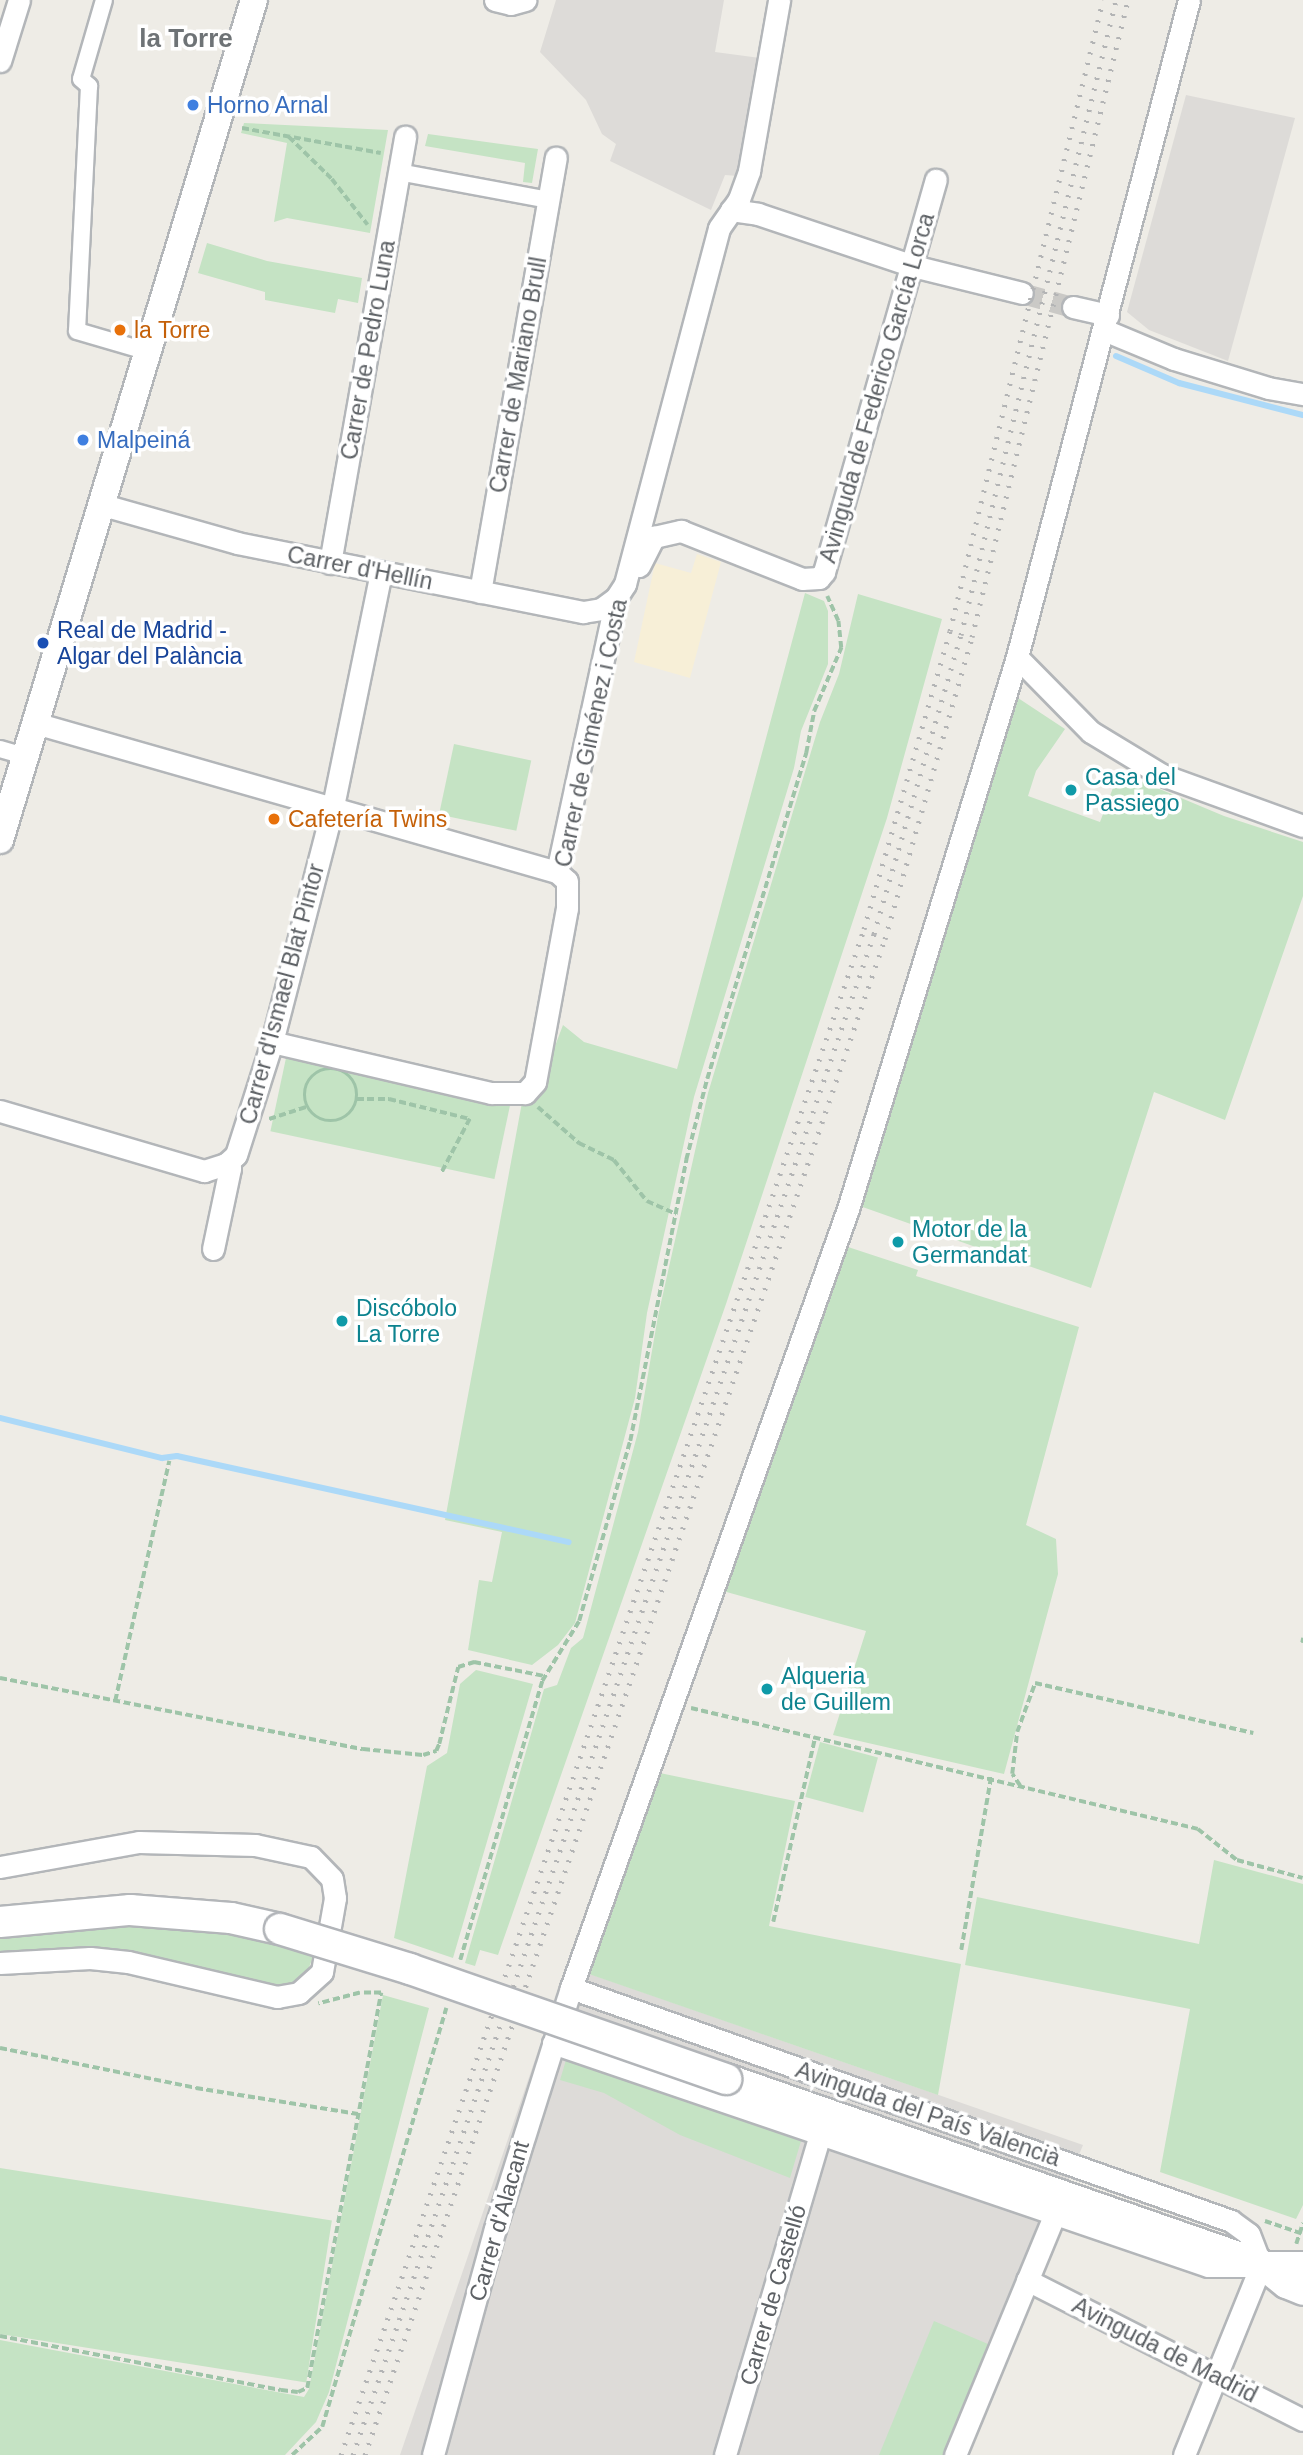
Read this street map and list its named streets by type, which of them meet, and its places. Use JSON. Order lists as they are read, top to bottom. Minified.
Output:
{"streets":{"street":["Carrer de Pedro Luna","Carrer de Mariano Brull","Avinguda de Federico García Lorca","Carrer d'Hellín","Carrer de Giménez i Costa","Carrer d'Ismael Blat Pintor","Avinguda del País Valencià","Carrer d'Alacant","Carrer de Castelló","Avinguda de Madrid"]},"crossings":[["Carrer de Pedro Luna","Carrer d'Hellín"],["Carrer de Mariano Brull","Carrer d'Hellín"],["Carrer d'Hellín","Carrer de Giménez i Costa"],["Carrer d'Hellín","Carrer d'Ismael Blat Pintor"],["Avinguda del País Valencià","Carrer d'Alacant"]],"districts":["la Torre"],"places":["Horno Arnal","la Torre","Malpeiná","Real de Madrid - Algar del Palància","Casa del Passiego","Cafetería Twins","Motor de la Germandat","Discóbolo La Torre","Alqueria de Guillem"]}
